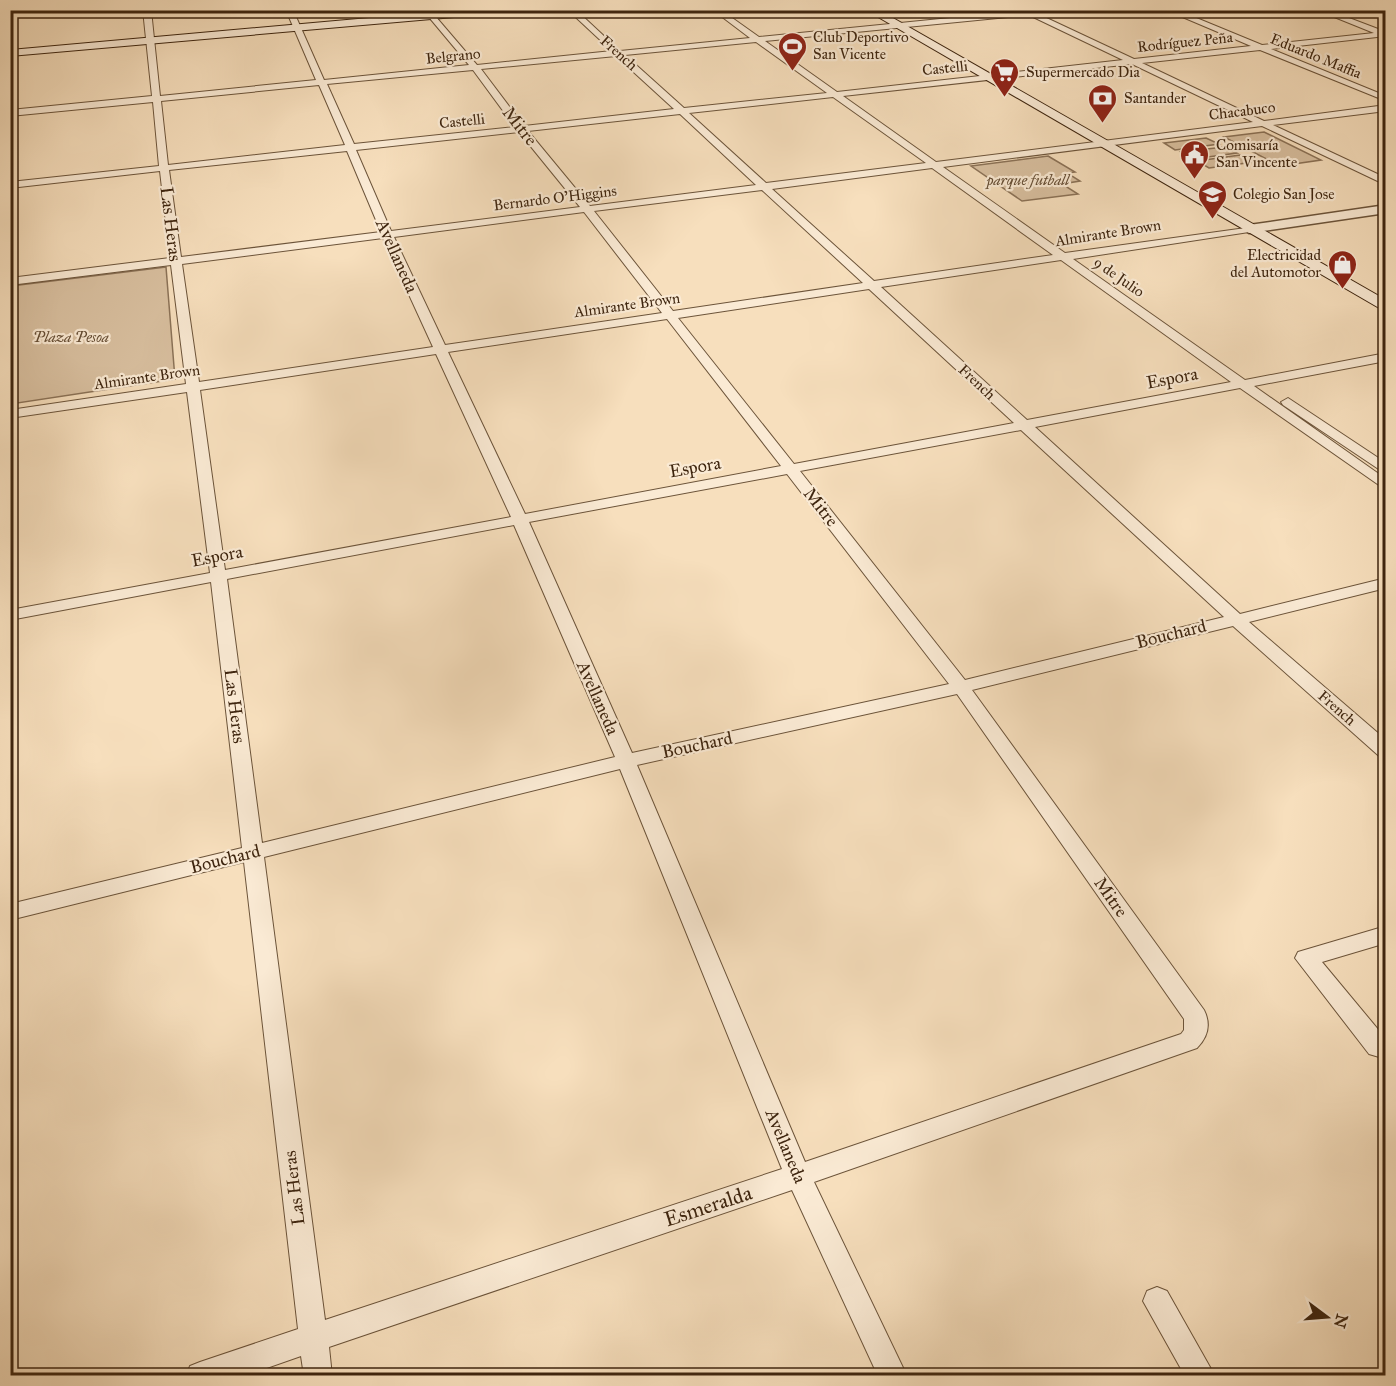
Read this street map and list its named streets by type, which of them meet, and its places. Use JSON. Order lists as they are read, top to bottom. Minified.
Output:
{"streets":{"street":["Rodríguez Peña","French","Belgrano","Eduardo Maffia","Castelli","Chacabuco","Mitre","Bernardo O'Higgins","Las Heras","Almirante Brown","Avellaneda","9 de Julio","Espora","Bouchard","Esmeralda"]},"crossings":[["Rodríguez Peña","Eduardo Maffia"],["Rodríguez Peña","Castelli"],["French","Belgrano"],["French","Castelli"],["French","Bernardo O'Higgins"],["French","Almirante Brown"],["French","Espora"],["French","Bouchard"],["Belgrano","Mitre"],["Belgrano","Las Heras"],["Belgrano","Avellaneda"],["Belgrano","9 de Julio"],["Castelli","Mitre"],["Castelli","Las Heras"],["Castelli","Avellaneda"],["Castelli","9 de Julio"],["Chacabuco","Bernardo O'Higgins"],["Mitre","Bernardo O'Higgins"],["Mitre","Almirante Brown"],["Mitre","Espora"],["Mitre","Bouchard"],["Mitre","Esmeralda"],["Bernardo O'Higgins","Las Heras"],["Bernardo O'Higgins","Avellaneda"],["Bernardo O'Higgins","9 de Julio"],["Las Heras","Almirante Brown"],["Las Heras","Espora"],["Las Heras","Bouchard"],["Las Heras","Esmeralda"],["Almirante Brown","Avellaneda"],["Almirante Brown","9 de Julio"],["Avellaneda","Espora"],["Avellaneda","Bouchard"],["Avellaneda","Esmeralda"],["9 de Julio","Espora"]],"parks":["parque futball","Plaza Pesoa"],"places":{"sports":["Club Deportivo San Vicente"],"supermarket":["Supermercado Dia"],"bank":["Santander"],"public building":["Comisaría San Vincente"],"school or university":["Colegio San Jose"],"shop":["Electricidad del Automotor"]},"north":"right"}
